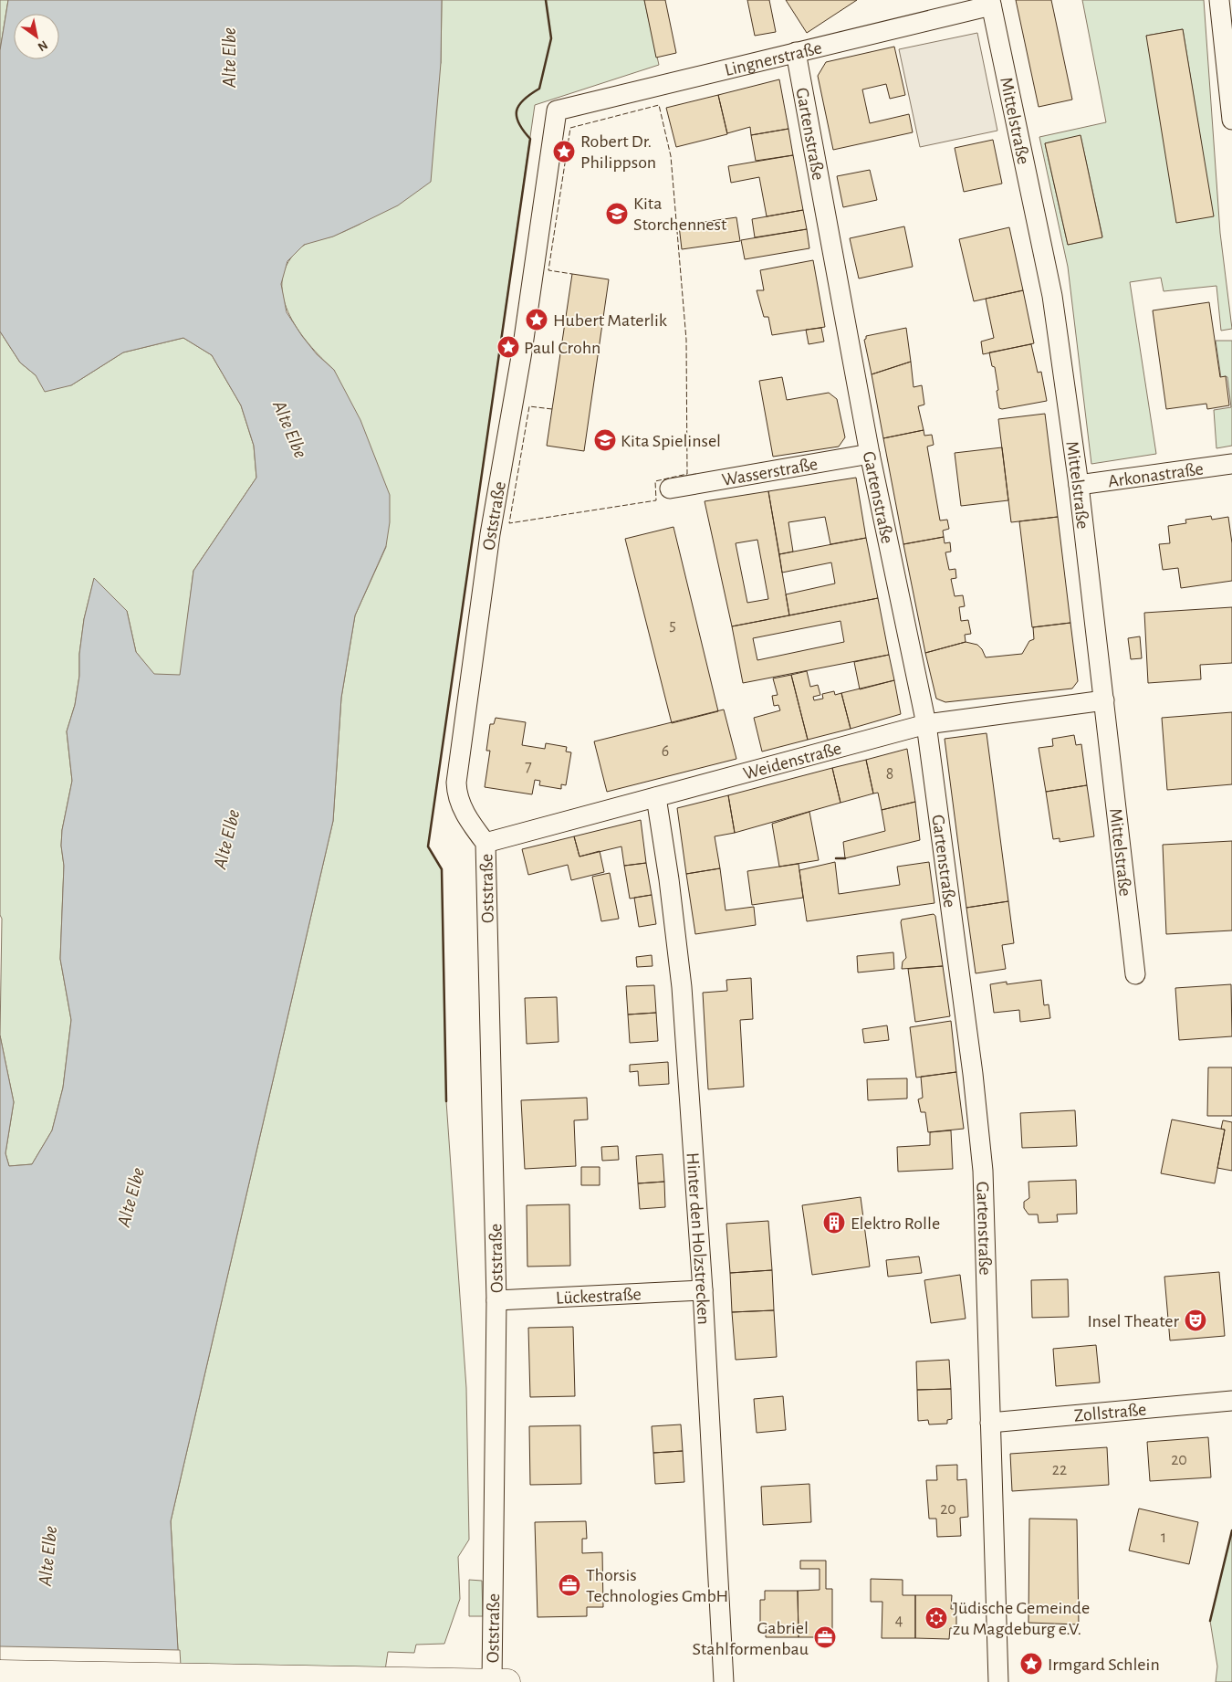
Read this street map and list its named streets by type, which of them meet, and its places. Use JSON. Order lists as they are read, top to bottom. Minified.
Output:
{"streets":{"street":["Lingnerstraße","Mittelstraße","Gartenstraße","Wasserstraße","Arkonastraße","Oststraße","Weidenstraße","Hinter den Holzstrecken","Lückestraße","Zollstraße"]},"crossings":[["Lingnerstraße","Mittelstraße"],["Lingnerstraße","Gartenstraße"],["Lingnerstraße","Oststraße"],["Mittelstraße","Arkonastraße"],["Mittelstraße","Weidenstraße"],["Gartenstraße","Wasserstraße"],["Gartenstraße","Weidenstraße"],["Gartenstraße","Zollstraße"],["Oststraße","Weidenstraße"],["Oststraße","Lückestraße"],["Weidenstraße","Hinter den Holzstrecken"],["Hinter den Holzstrecken","Lückestraße"]],"water":["Alte Elbe"],"places":{"place":["Robert Dr. Philippson","Hubert Materlik","Paul Crohn","Irmgard Schlein"],"school or university":["Kita Storchennest","Kita Spielinsel"],"building":["Elektro Rolle"],"theatre":["Insel Theater"],"office":["Thorsis Technologies GmbH","Gabriel Stahlformenbau"],"synagogue":["Jüdische Gemeinde zu Magdeburg e.V."]},"house_numbers":["5","6","7","8","20","22","20","1","4"],"north":"bottom right"}
